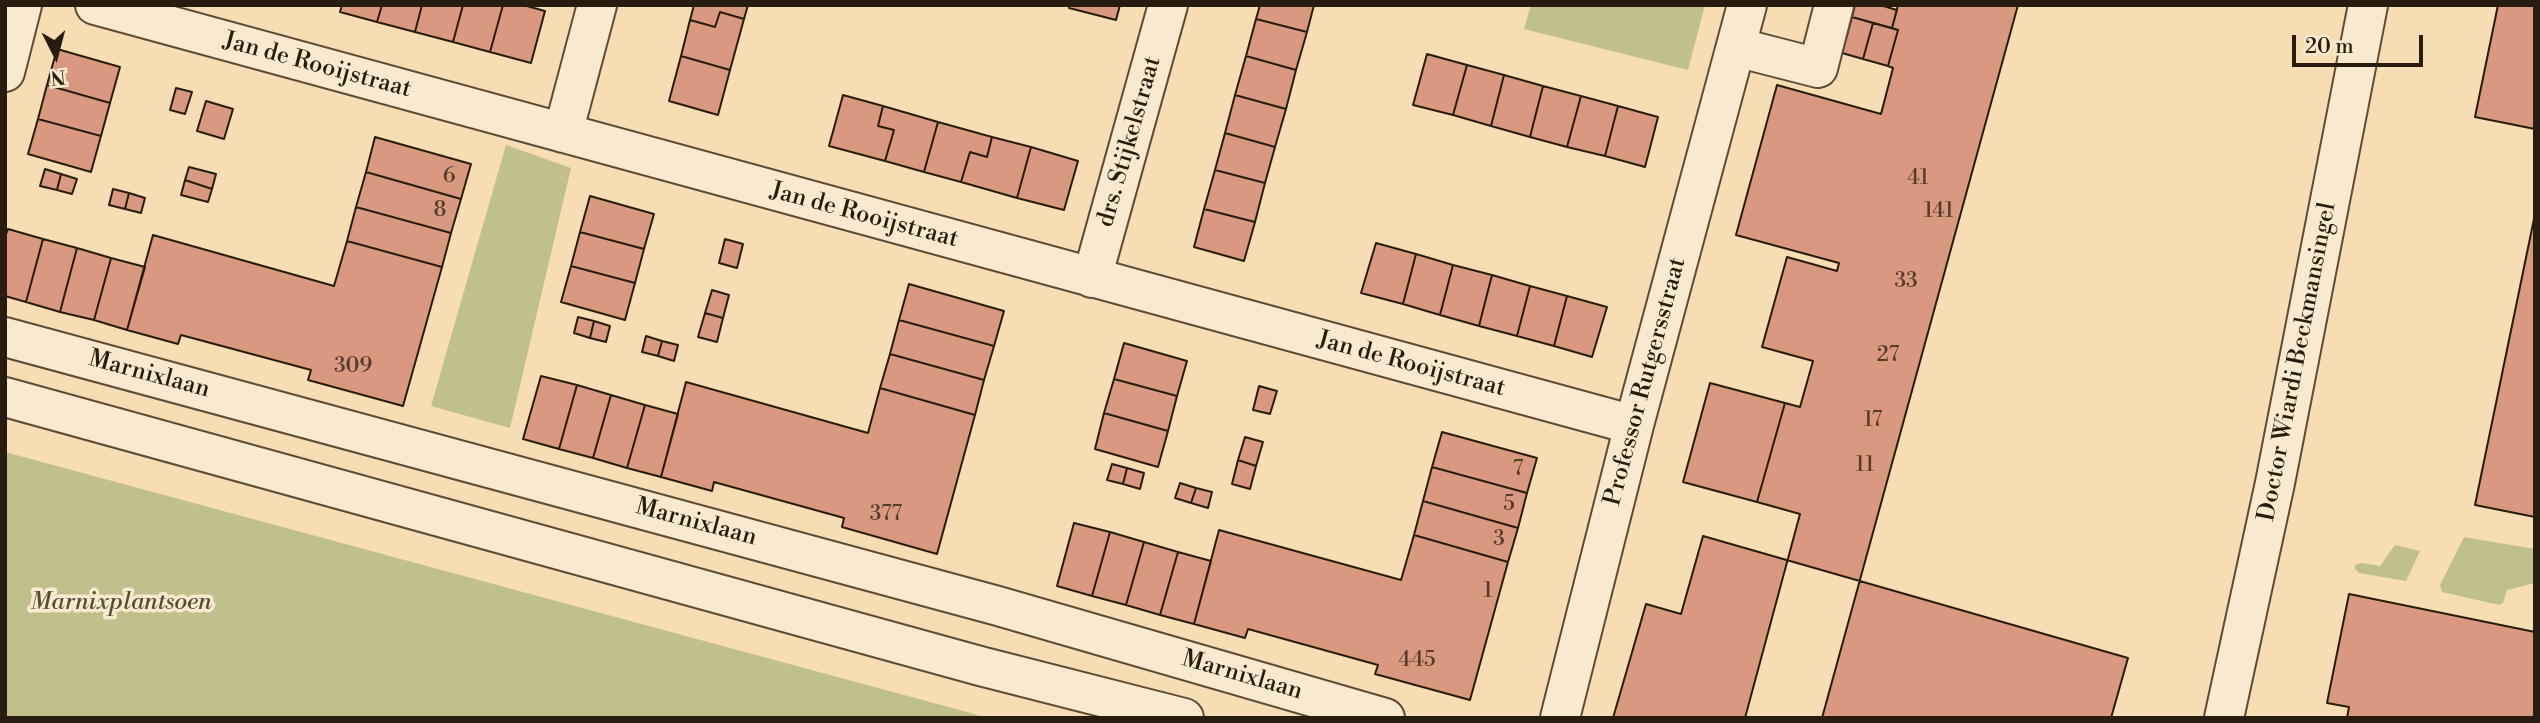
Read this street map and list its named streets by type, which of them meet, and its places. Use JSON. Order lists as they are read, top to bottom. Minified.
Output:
{"streets":{"street":["Jan de Rooijstraat","drs. Stijkelstraat","Doctor Wiardi Beckmansingel","Marnixlaan","Professor Rutgersstraat"]},"crossings":[["Jan de Rooijstraat","drs. Stijkelstraat"],["Jan de Rooijstraat","Professor Rutgersstraat"]],"parks":["Marnixplantsoen"],"house_numbers":["6","41","8","141","33","27","309","17","11","7","5","377","3","1","445"],"scale_bar":"20 m","north":"bottom"}
